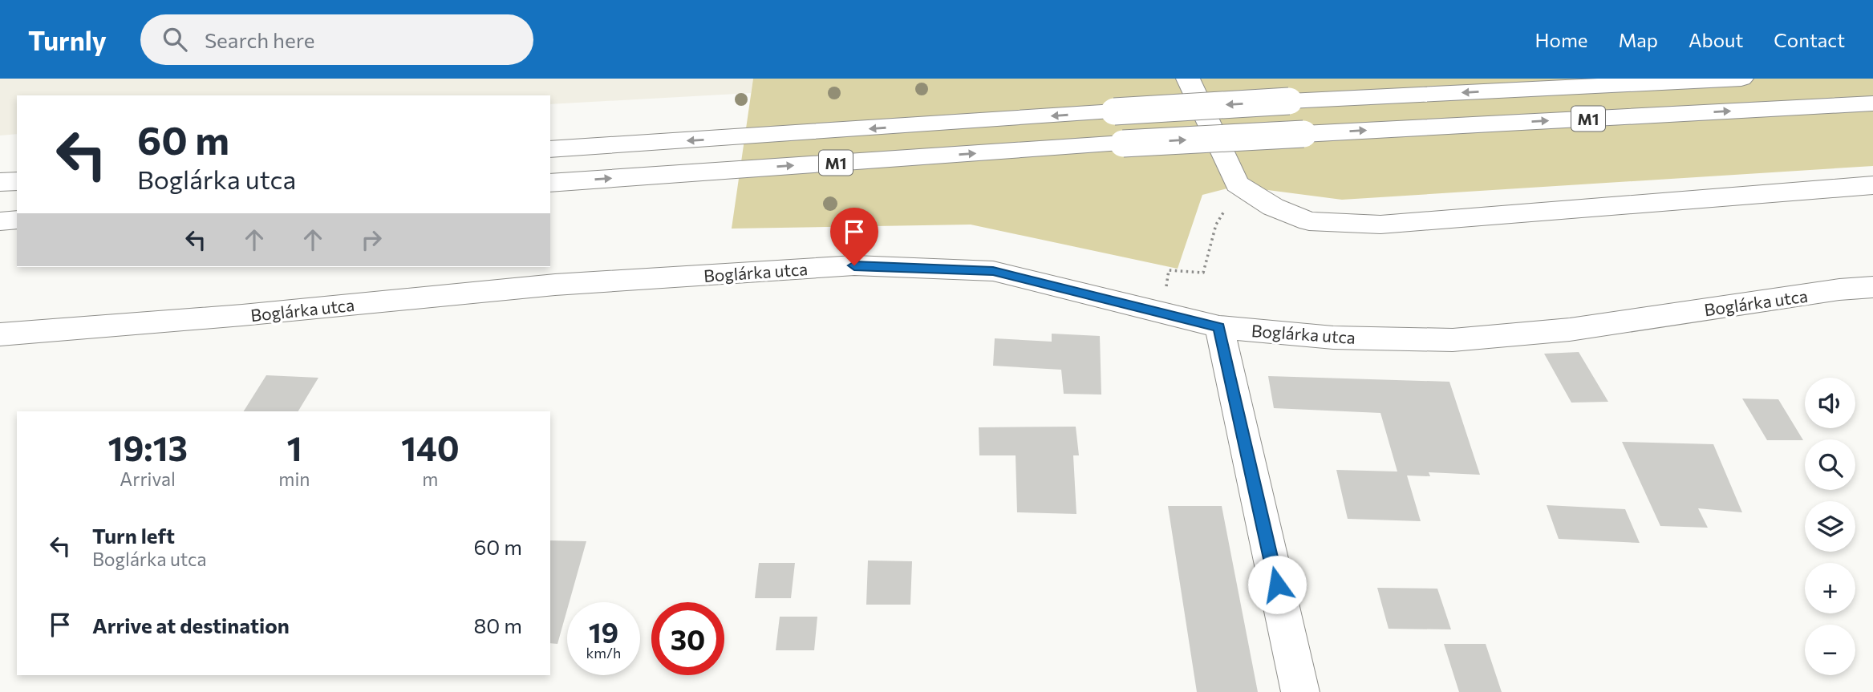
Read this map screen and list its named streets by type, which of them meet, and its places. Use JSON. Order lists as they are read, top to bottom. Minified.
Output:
{"streets":{"main road":["M1","Boglárka utca"]},"page":{"header":"Turnly","search":"Search here","nav":["Home","Map","About","Contact"],"turn":["60 m","Boglárka utca"],"map_buttons":["+","−"],"eta":["19:13","Arrival","1","min","140","m"],"list":[{"name":"Turn left","note":"Boglárka utca","value":"60 m"},{"name":"Arrive at destination","value":"80 m"}],"speed":"19 km/h","limit":"30"}}
